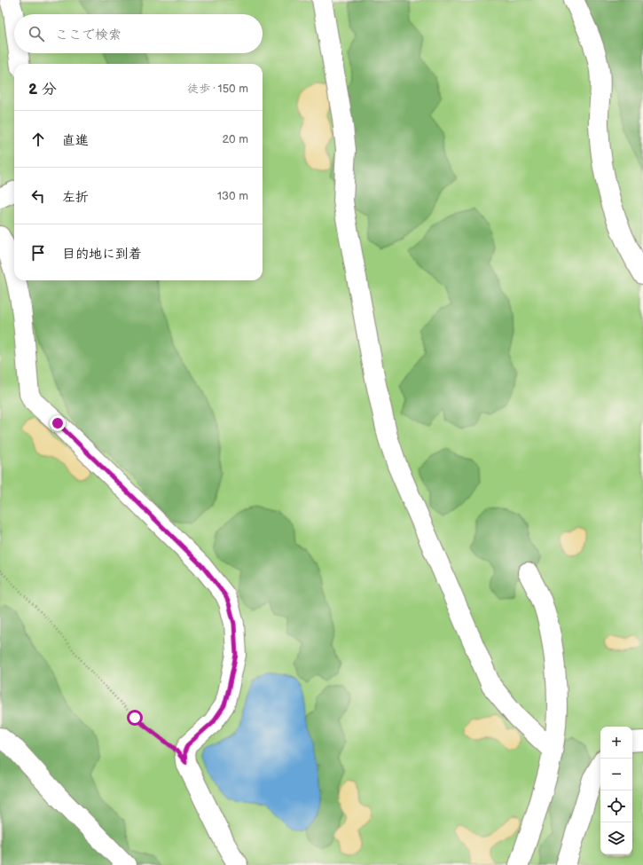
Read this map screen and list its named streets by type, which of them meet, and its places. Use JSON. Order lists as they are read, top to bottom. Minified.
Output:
{"page":{"search":"ここで検索","heading":["2 分","徒歩 · 150 m"],"list":[["直進","20 m"],["左折","130 m"],"目的地に到着"],"map_buttons":["+","−"]}}
